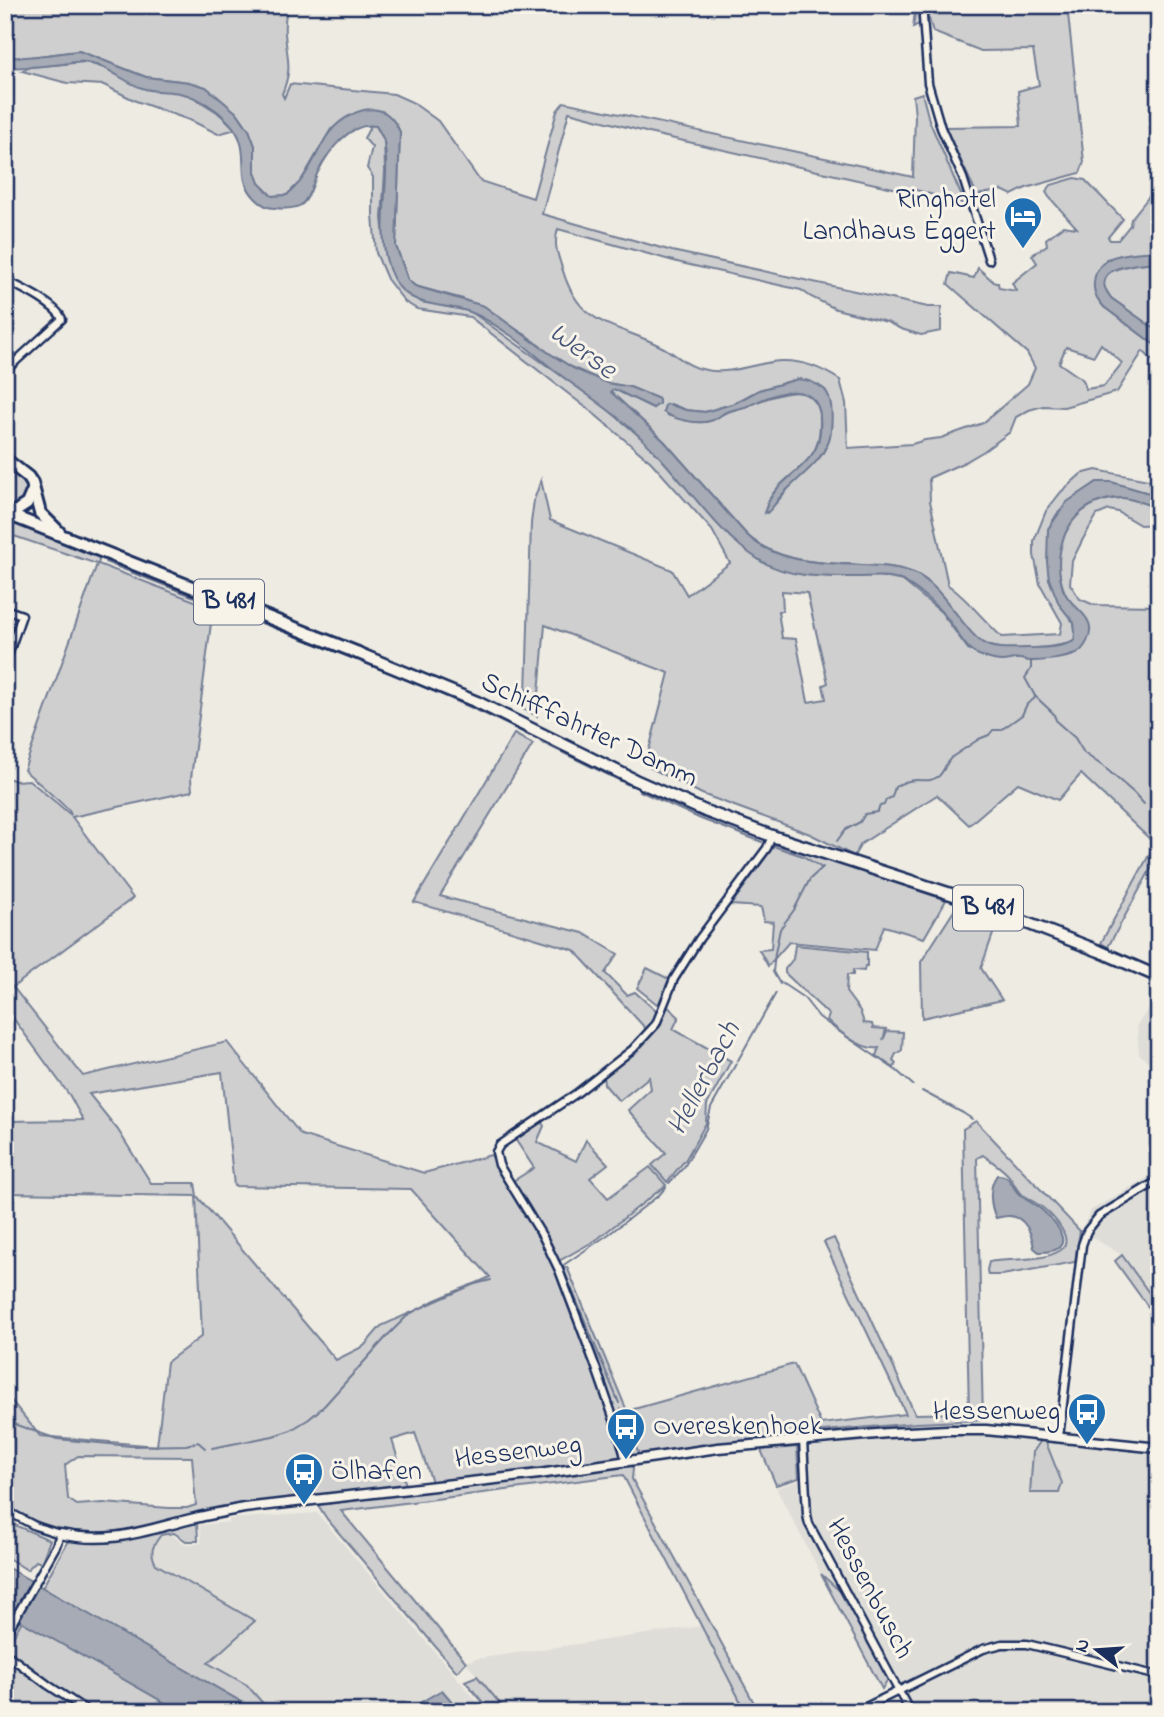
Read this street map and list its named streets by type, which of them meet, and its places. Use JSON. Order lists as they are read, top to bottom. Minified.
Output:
{"streets":{"highway":["B 481","Schifffahrter Damm"],"street":["Hessenweg","Hessenbusch"]},"crossings":[["B 481","Schifffahrter Damm"],["Hessenweg","Hessenbusch"]],"water":["Werse","Hellerbach"],"places":{"hotel":["Ringhotel Landhaus Eggert"],"bus stop":["Hessenweg","Overeskenhoek","Ölhafen"]},"north":"left"}
